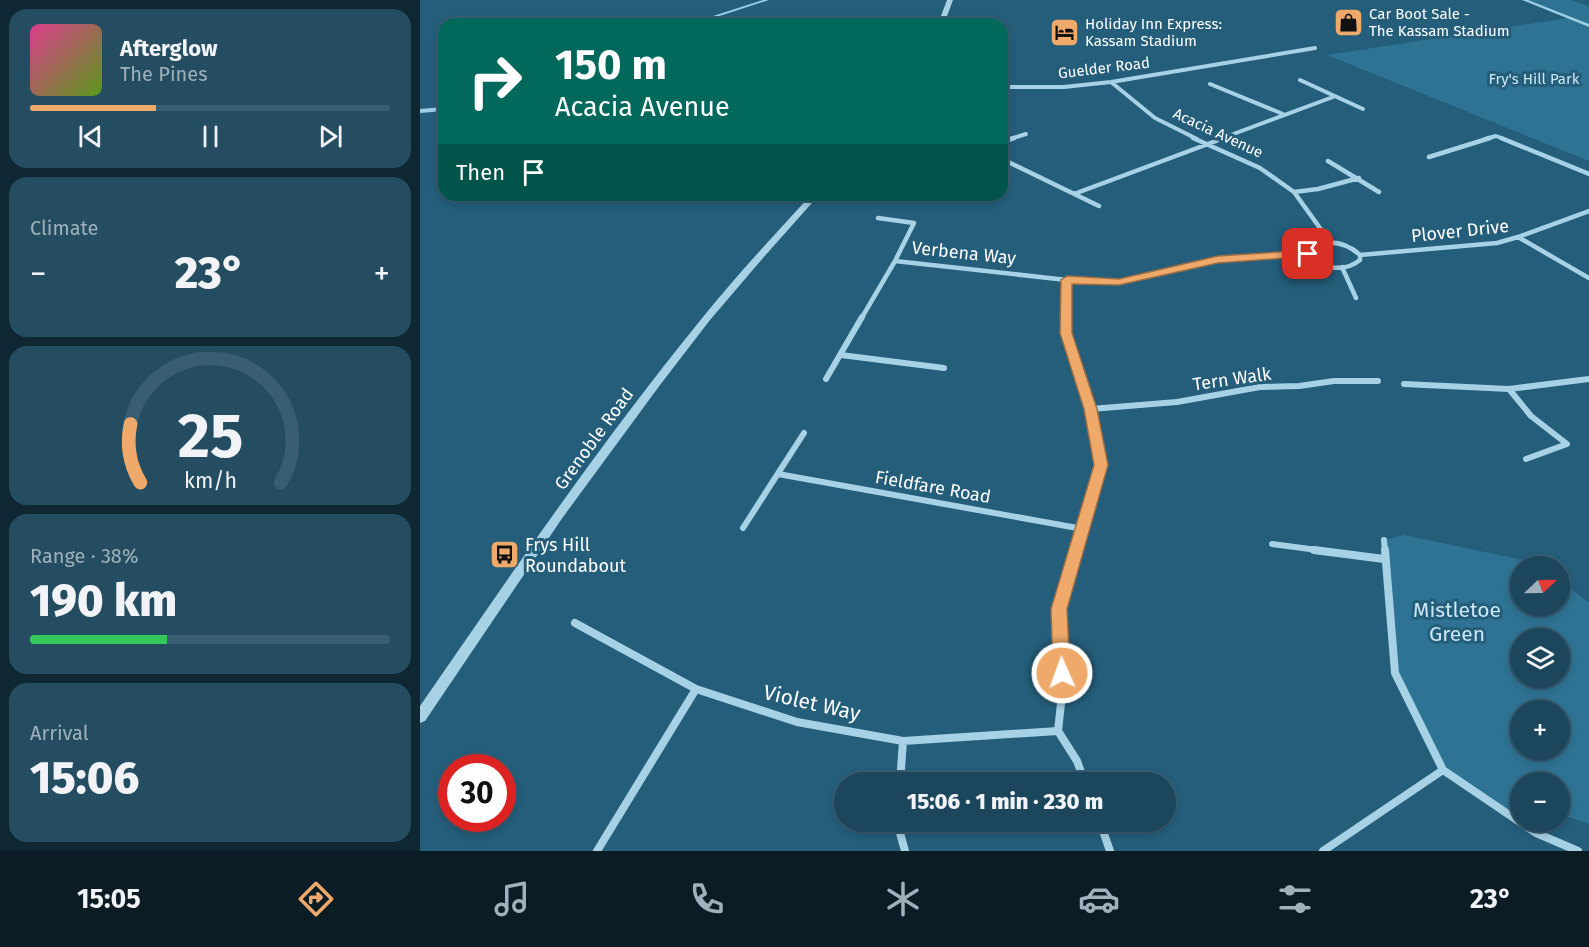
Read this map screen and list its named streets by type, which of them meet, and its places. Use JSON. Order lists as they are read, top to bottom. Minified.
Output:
{"streets":{"street":["Guelder Road","Acacia Avenue","Plover Drive","Verbena Way","Tern Walk","Grenoble Road","Fieldfare Road","Violet Way"]},"crossings":[["Guelder Road","Acacia Avenue"]],"parks":["Fry's Hill Park","Mistletoe Green"],"places":{"shop":["Car Boot Sale - The Kassam Stadium"],"hotel":["Holiday Inn Express: Kassam Stadium"],"bus stop":["Frys Hill Roundabout"]},"north":"right","page":{"turn":["150 m","Acacia Avenue"],"song":["Afterglow","The Pines"],"then":"Then","tile":["Climate",["Range · 38%","190 km"],["Arrival","15:06"]],"heat":["−","23°","+"],"map_buttons":["+","−"],"limit":"30","trip":"15:06 · 1 min · 230 m","tabs":["15:05","23°"],"gauge":["25","km/h"]}}
